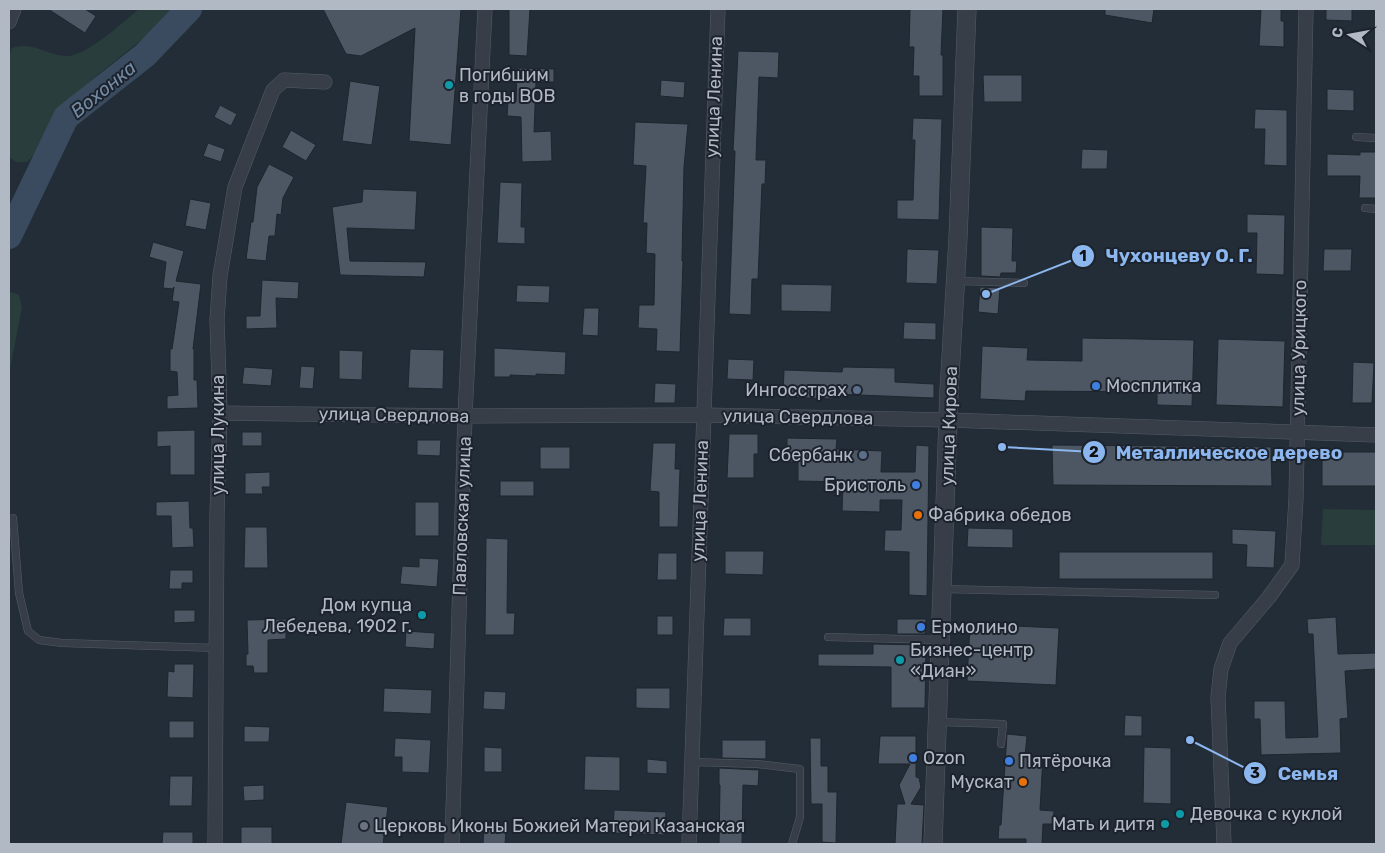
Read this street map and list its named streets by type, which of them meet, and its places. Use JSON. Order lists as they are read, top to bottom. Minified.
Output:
{"streets":{"street":["улица Ленина","улица Урицкого","улица Свердлова","улица Кирова","улица Лукина","Павловская улица"]},"crossings":[["улица Ленина","улица Свердлова"],["улица Урицкого","улица Свердлова"],["улица Свердлова","улица Кирова"],["улица Свердлова","улица Лукина"],["улица Свердлова","Павловская улица"]],"water":["Вохонка"],"places":["Погибшим в годы ВОВ","Чухонцеву О. Г.","Мосплитка","Ингосстрах","Металлическое дерево","Сбербанк","Бристоль","Фабрика обедов","Дом купца Лебедева, 1902 г.","Ермолино","Бизнес-центр «Диан»","Семья","Ozon","Пятёрочка","Мускат","Девочка с куклой","Мать и дитя","Церковь Иконы Божией Матери Казанская"],"north":"left"}
